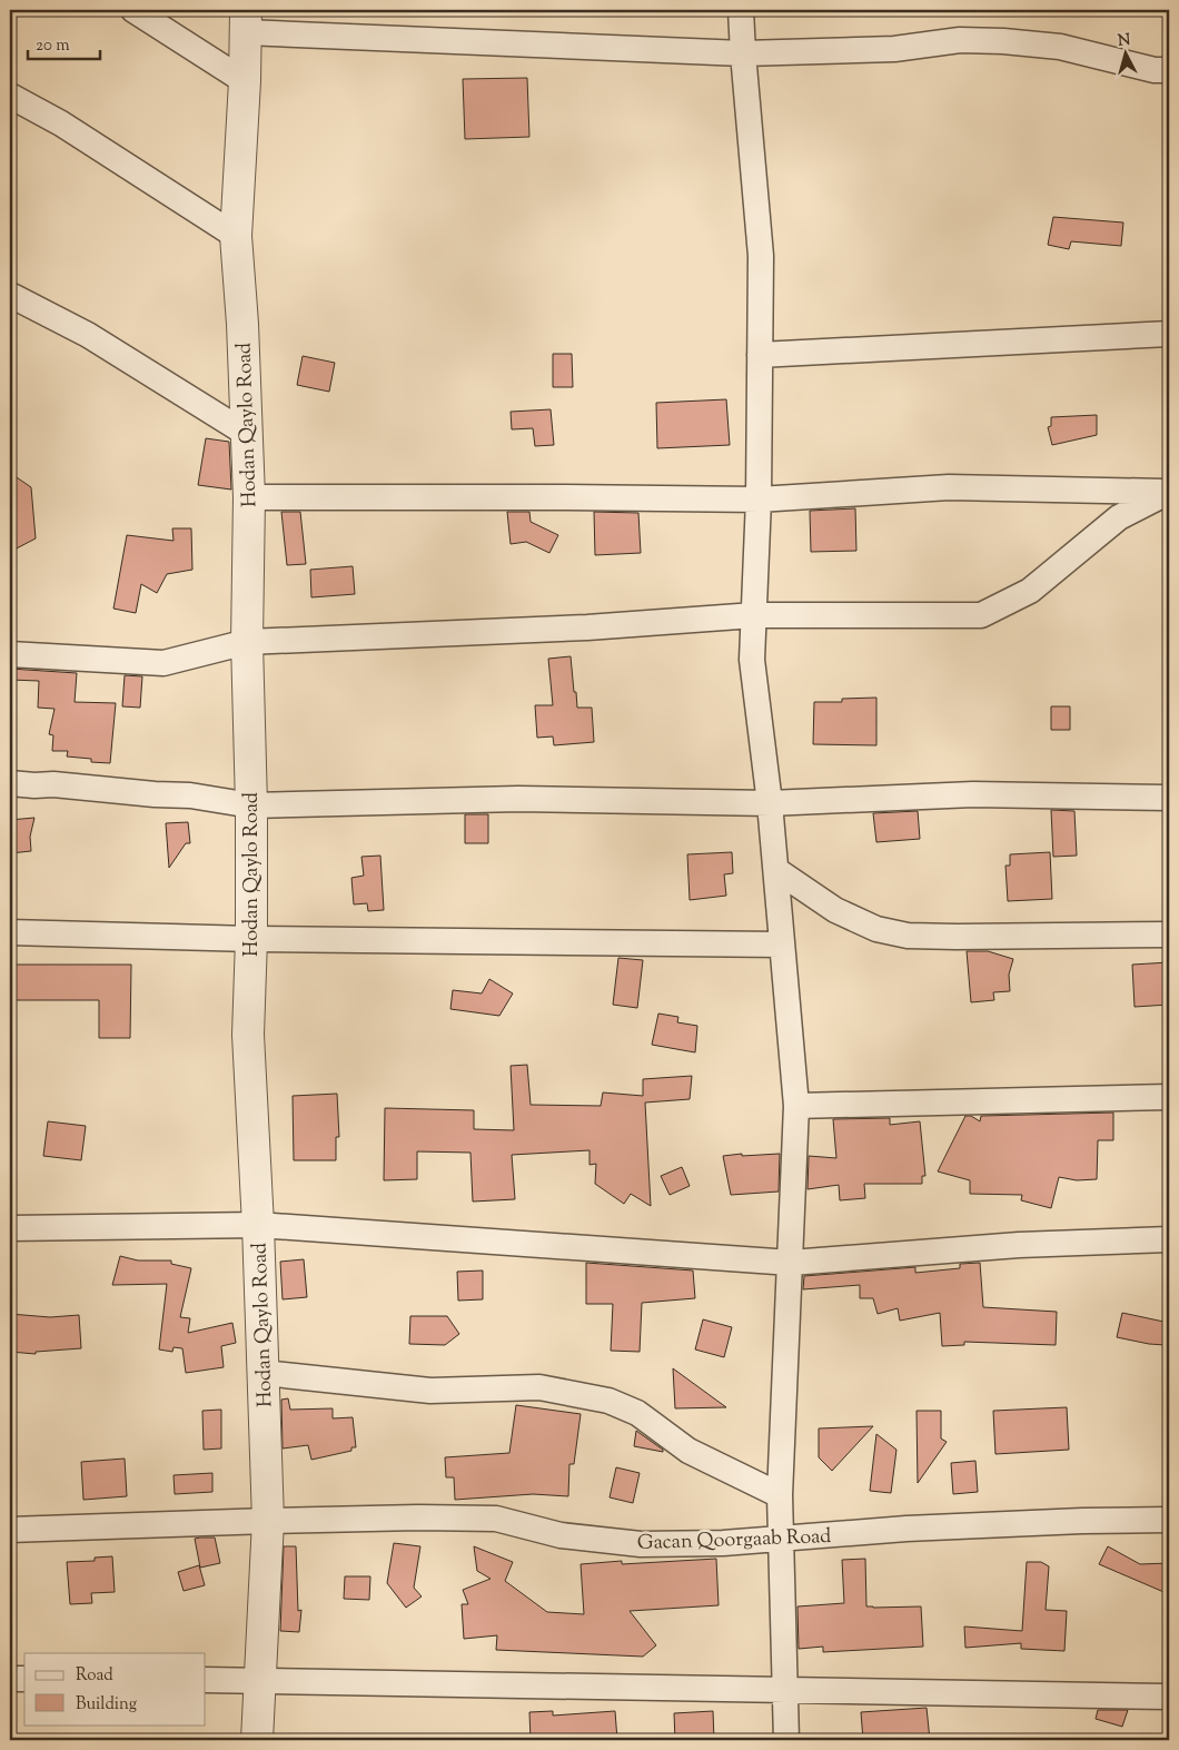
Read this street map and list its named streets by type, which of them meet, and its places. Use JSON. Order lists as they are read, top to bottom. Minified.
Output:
{"streets":{"street":["Hodan Qaylo Road","Gacan Qoorgaab Road"]},"crossings":[["Hodan Qaylo Road","Gacan Qoorgaab Road"]],"legend":["Road","Building"],"scale_bar":"20 m","north":"top"}
